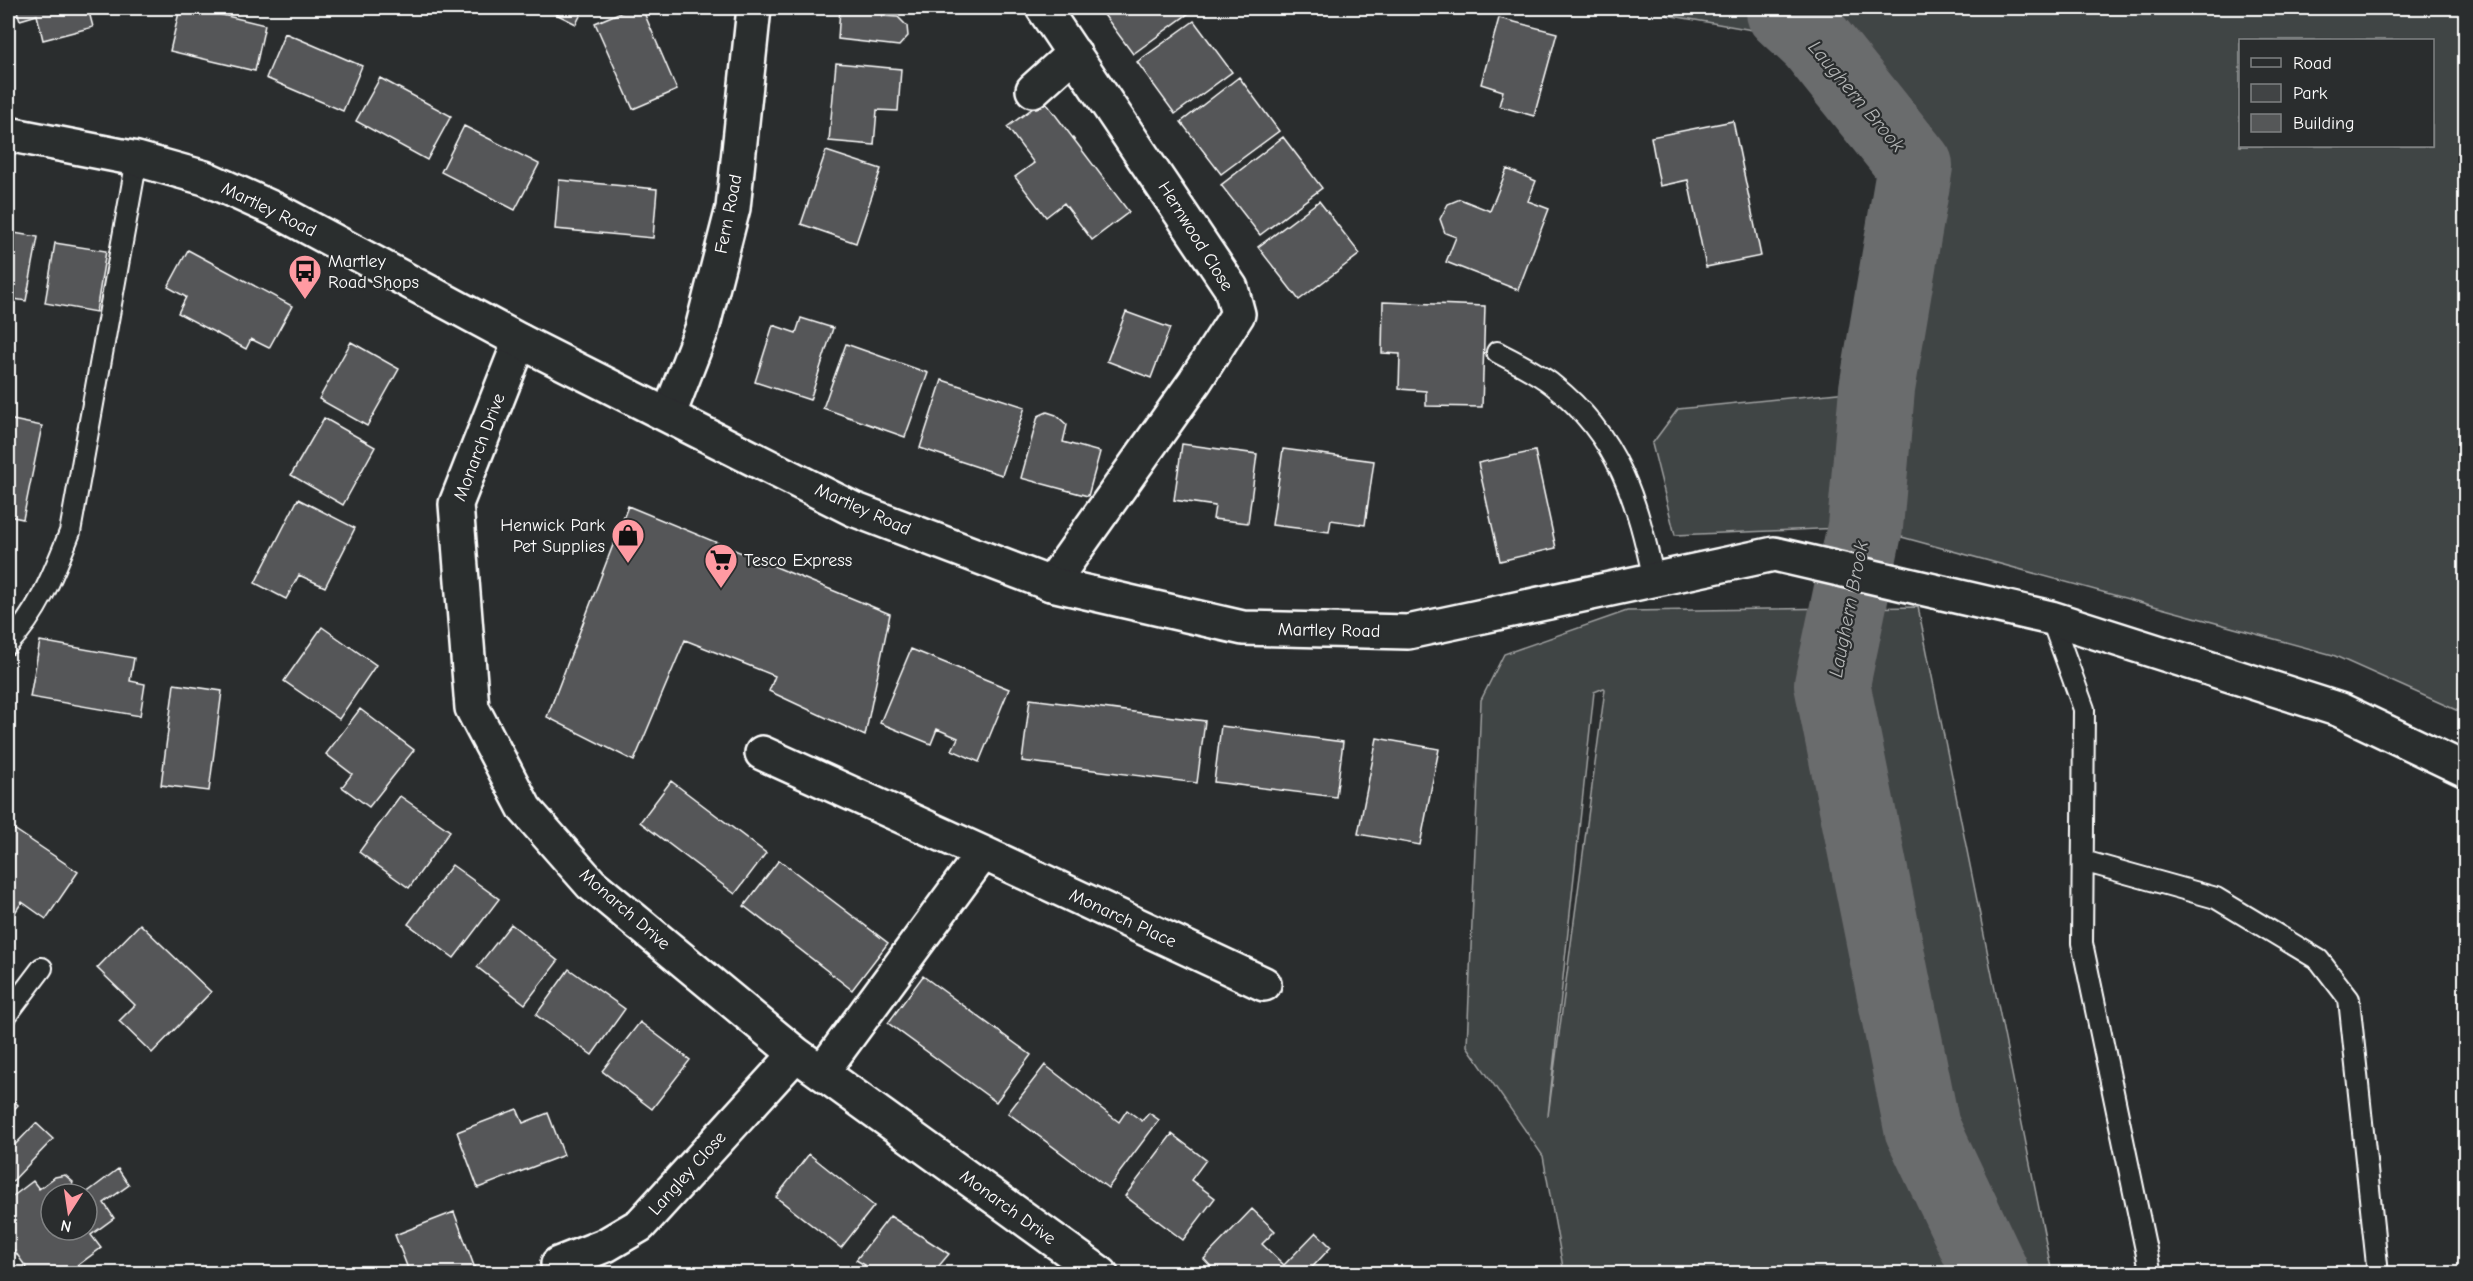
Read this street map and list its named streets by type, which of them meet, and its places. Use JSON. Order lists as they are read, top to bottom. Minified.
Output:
{"streets":{"street":["Martley Road","Fern Road","Hernwood Close","Monarch Drive","Monarch Place","Langley Close"]},"crossings":[["Martley Road","Fern Road"],["Martley Road","Hernwood Close"],["Martley Road","Monarch Drive"],["Monarch Drive","Langley Close"]],"water":["Laughern Brook"],"places":{"bus stop":["Martley Road Shops"],"shop":["Henwick Park Pet Supplies"],"supermarket":["Tesco Express"]},"legend":["Road","Park","Building"],"north":"bottom"}
